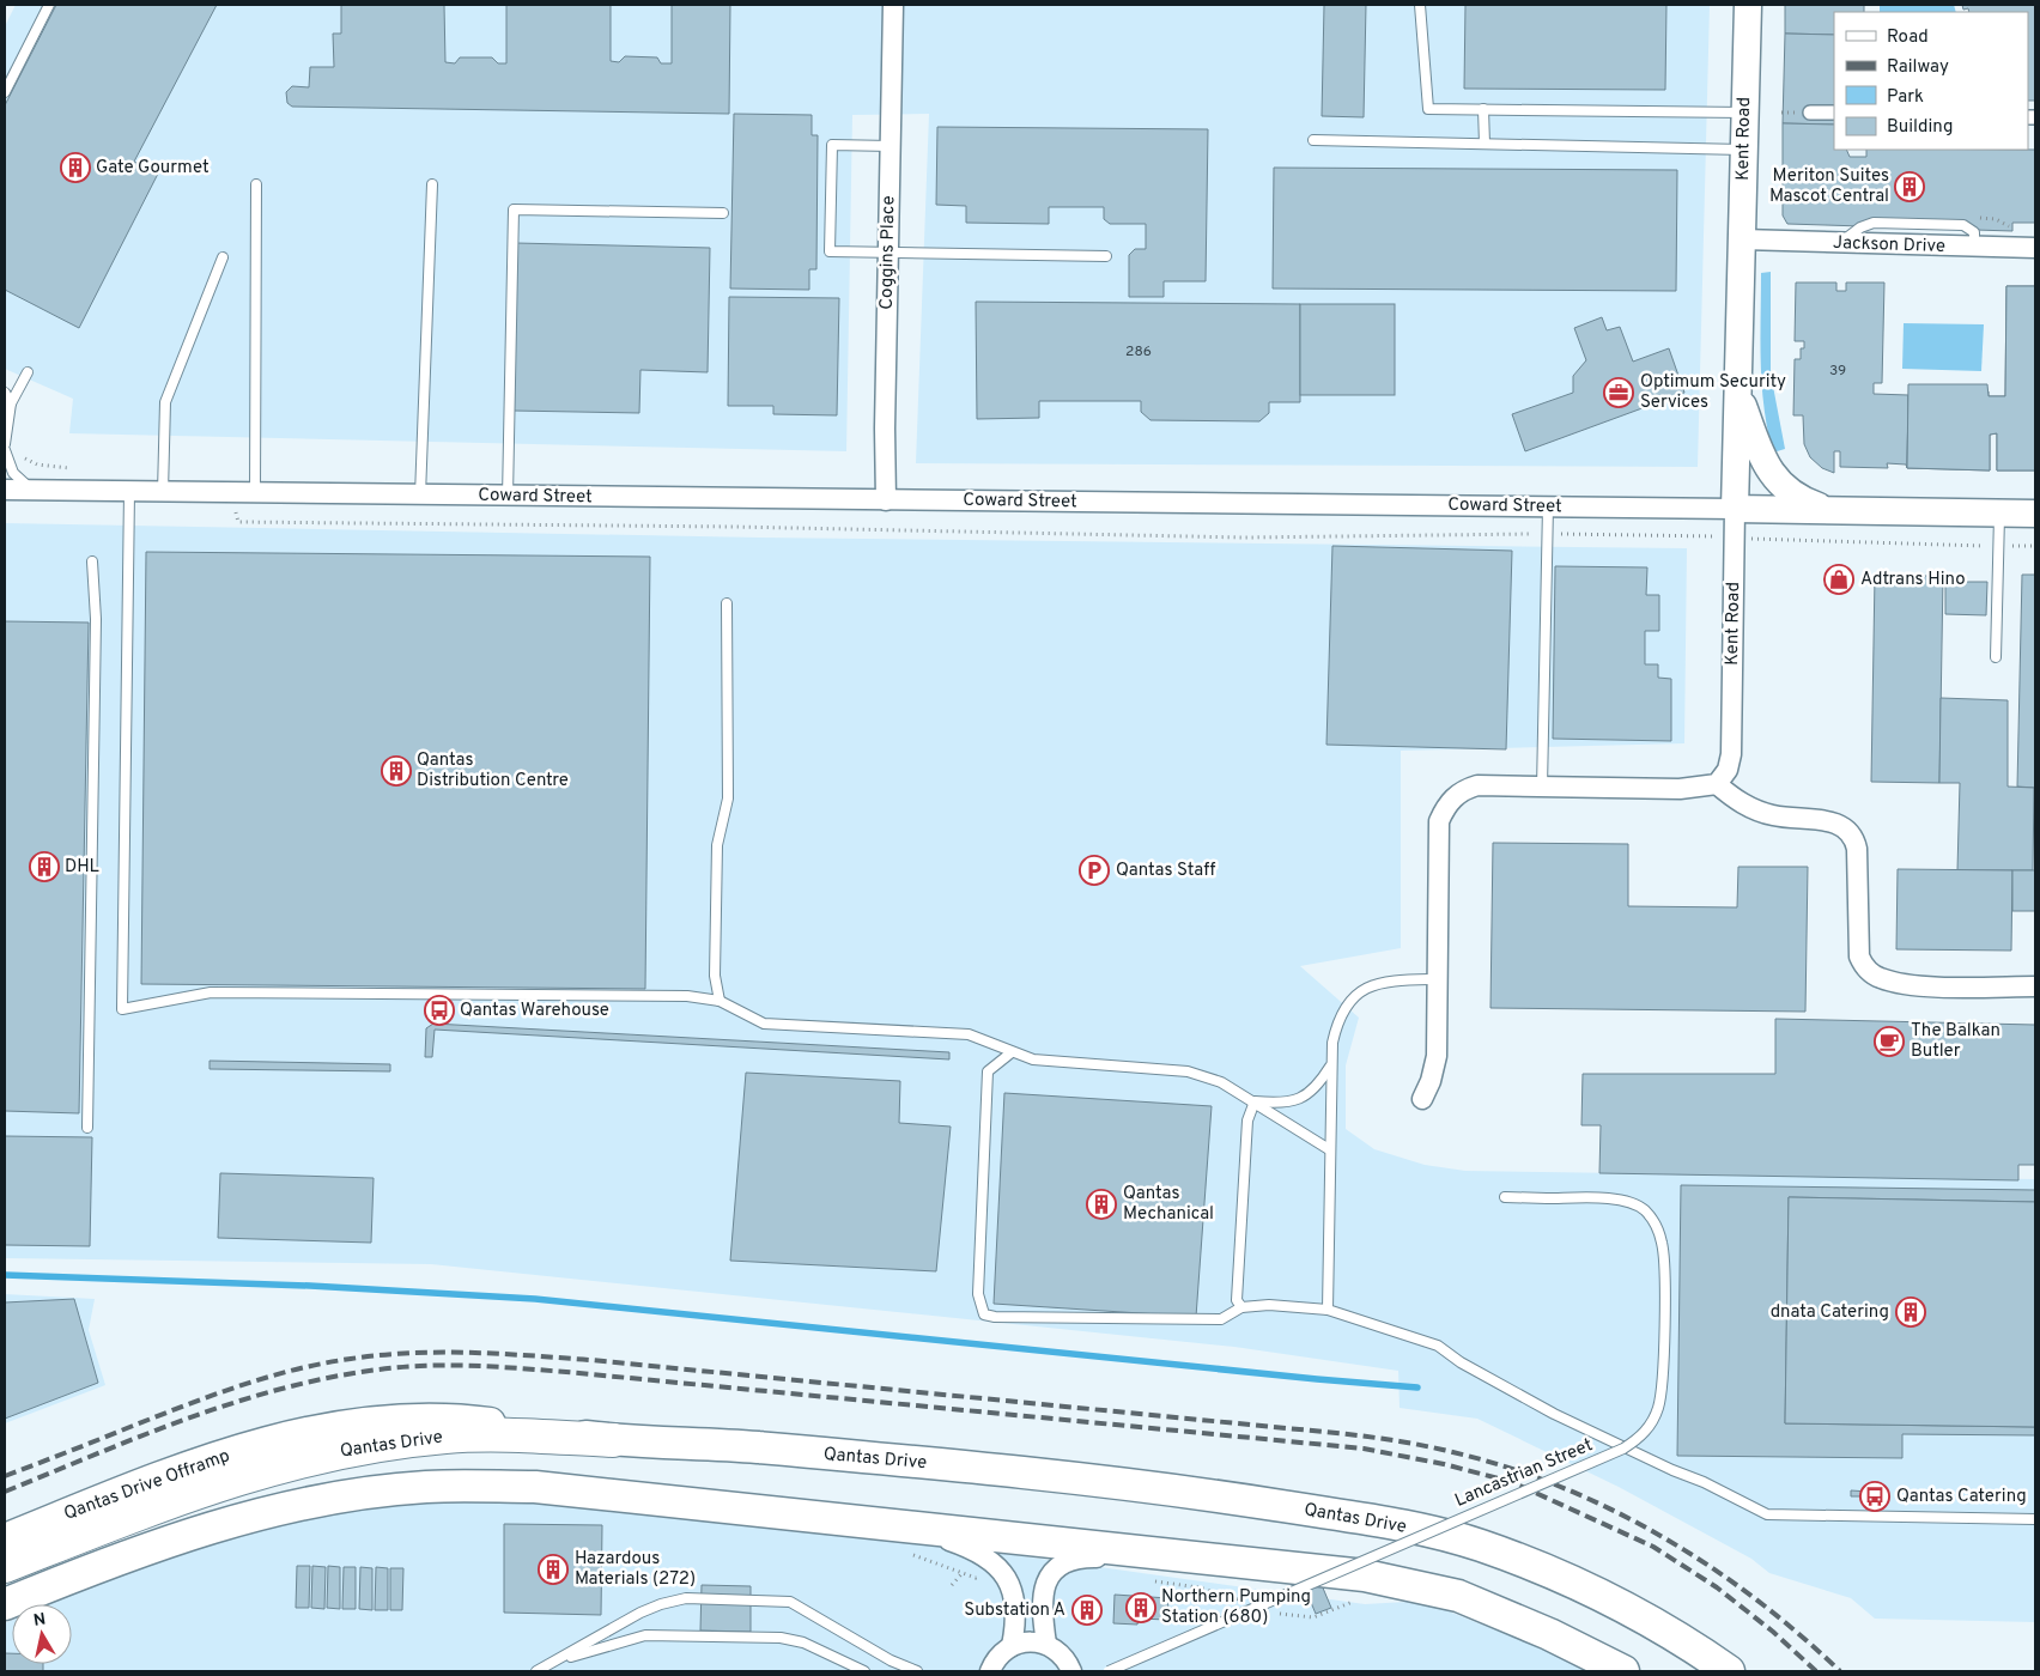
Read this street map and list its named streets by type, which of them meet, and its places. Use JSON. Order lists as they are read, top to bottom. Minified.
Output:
{"streets":{"highway":["Qantas Drive","Qantas Drive Offramp"],"main road":["Kent Road","Coward Street"],"street":["Jackson Drive","Coggins Place"],"lane":["Lancastrian Street"]},"crossings":[["Kent Road","Jackson Drive"],["Kent Road","Coward Street"],["Coggins Place","Coward Street"],["Qantas Drive","Qantas Drive Offramp"]],"places":{"building":["Gate Gourmet","Meriton Suites Mascot Central","Qantas Distribution Centre","DHL","Qantas Mechanical","dnata Catering","Hazardous Materials (272)","Northern Pumping Station (680)","Substation A"],"office":["Optimum Security Services"],"shop":["Adtrans Hino"],"parking":["Qantas Staff"],"bus stop":["Qantas Warehouse","Qantas Catering"],"cafe":["The Balkan Butler"]},"house_numbers":["286","39"],"legend":["Road","Railway","Park","Building"],"north":"top"}
